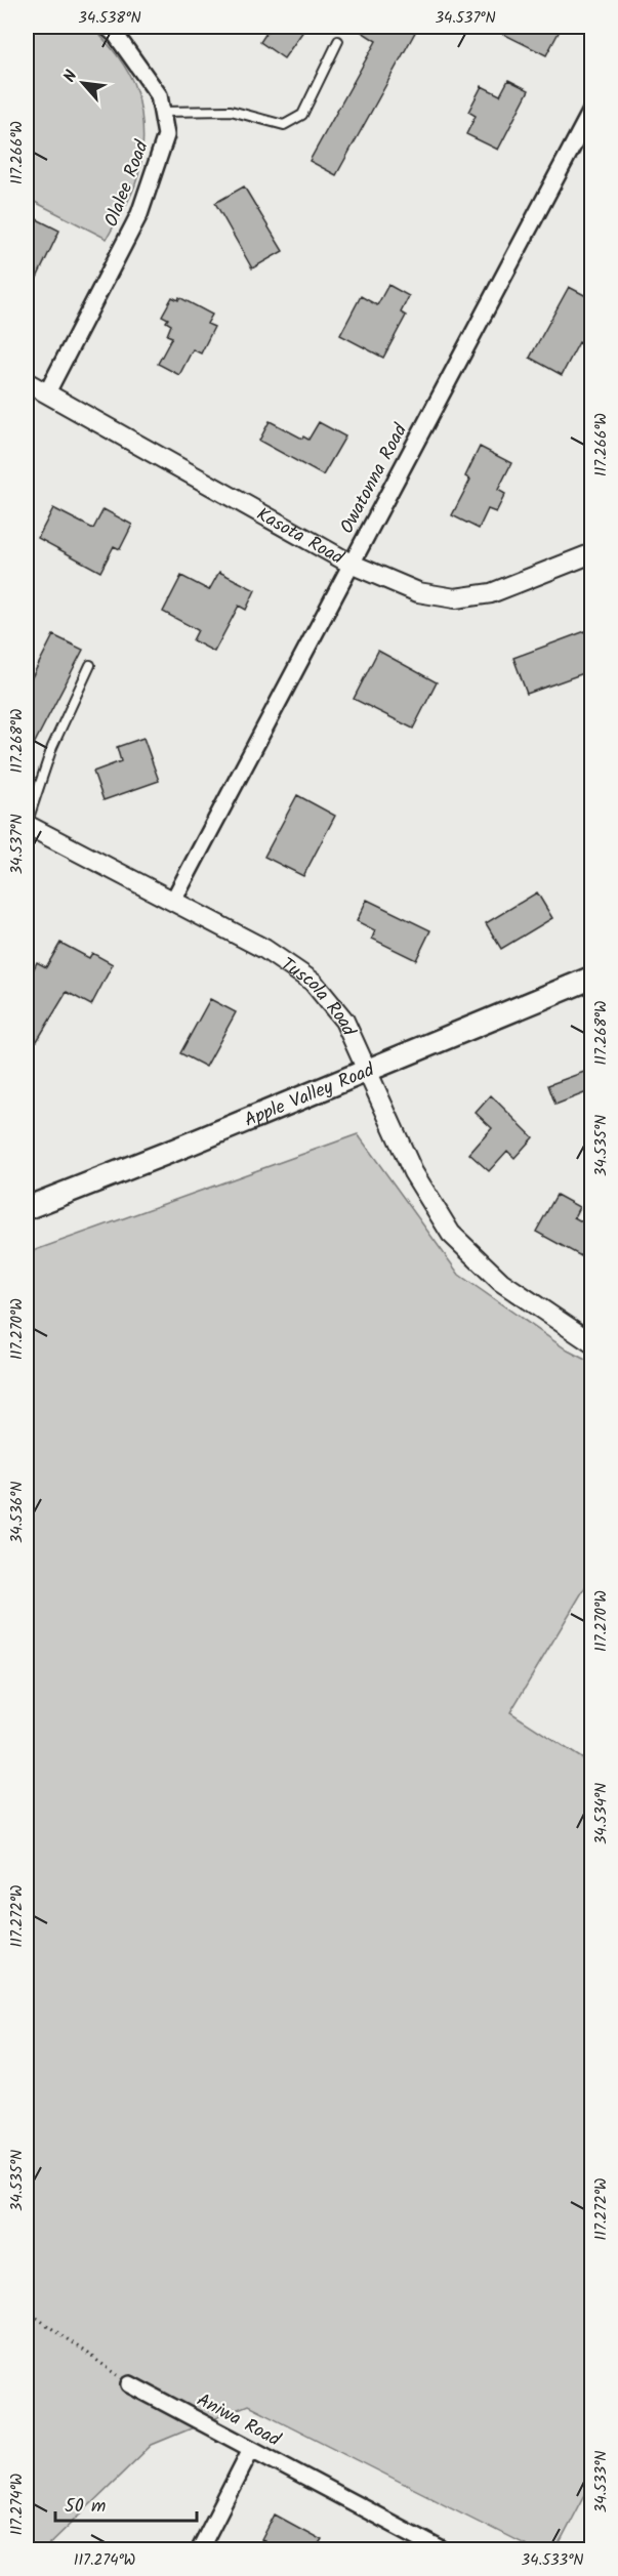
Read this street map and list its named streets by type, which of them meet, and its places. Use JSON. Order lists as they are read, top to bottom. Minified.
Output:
{"streets":{"main road":["Apple Valley Road"],"street":["Olalee Road","Owatonna Road","Kasota Road","Tuscola Road","Aniwa Road"]},"crossings":[["Olalee Road","Kasota Road"],["Owatonna Road","Kasota Road"],["Owatonna Road","Tuscola Road"],["Tuscola Road","Apple Valley Road"]],"scale_bar":"50 m","north":"top left","coordinates":["34.538°N","34.537°N","117.266°W","117.268°W","34.535°N","117.270°W","34.536°N","34.534°N","117.272°W","34.533°N","117.274°W"]}
